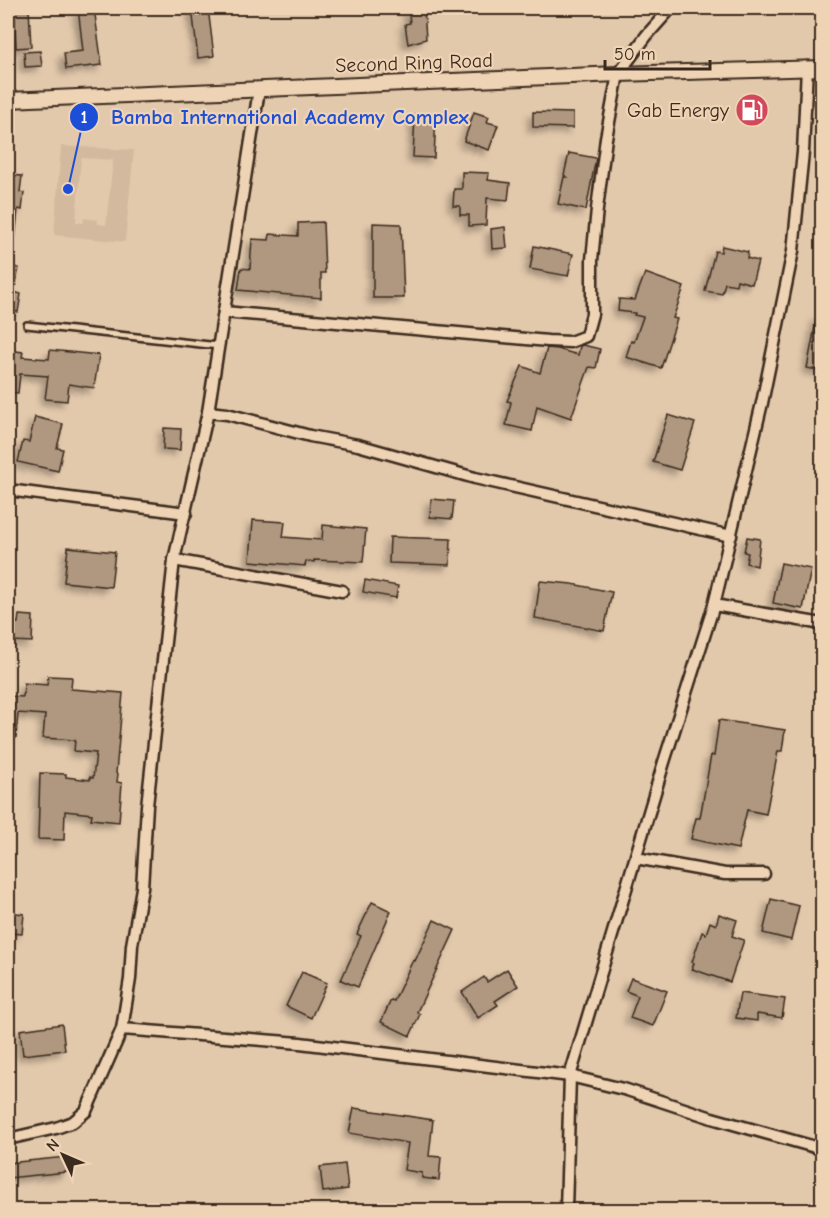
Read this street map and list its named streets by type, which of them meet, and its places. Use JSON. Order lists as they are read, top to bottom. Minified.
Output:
{"streets":{"street":["Second Ring Road"]},"places":{"fuel station":["Gab Energy"],"other":["Bamba International Academy Complex"]},"scale_bar":"50 m","north":"top left"}
